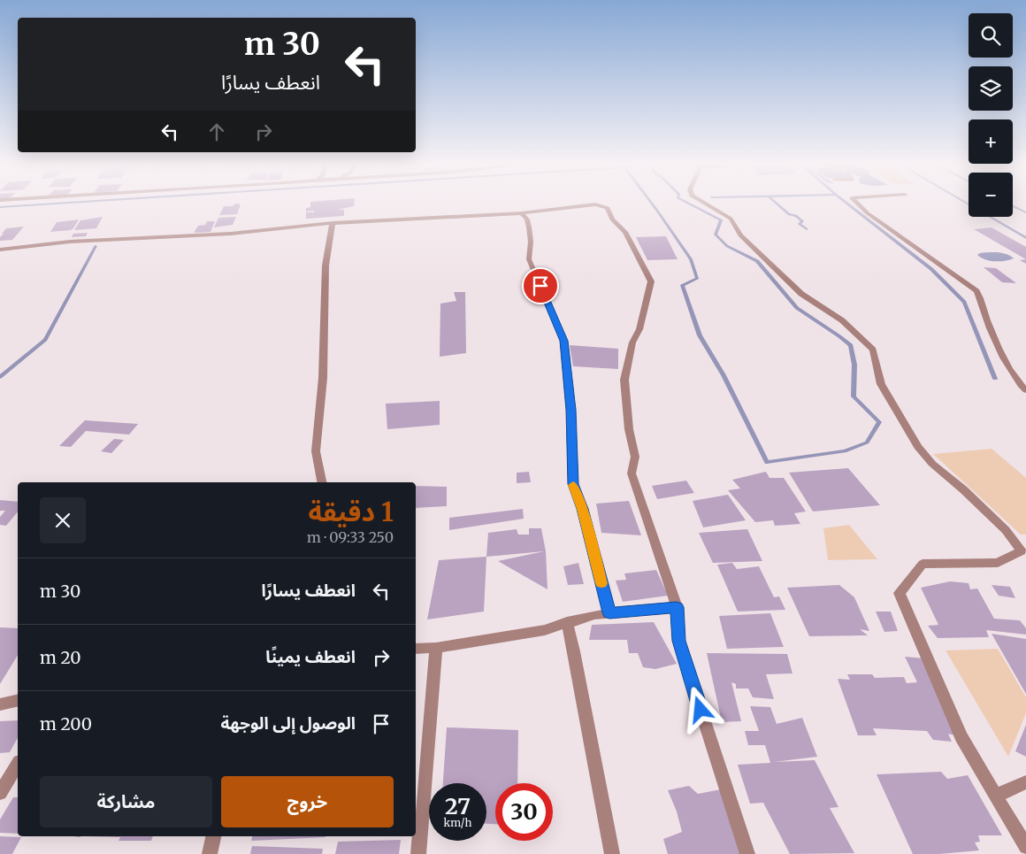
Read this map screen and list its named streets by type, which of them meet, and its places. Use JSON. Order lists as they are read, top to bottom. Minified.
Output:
{"page":{"map_buttons":["+","−"],"turn":["30 m","انعطف يسارًا"],"heading":["1 دقيقة","250 m · 09:33"],"list":[{"name":"انعطف يسارًا","value":"30 m"},{"name":"انعطف يمينًا","value":"20 m"},{"name":"الوصول إلى الوجهة","value":"200 m"}],"buttons":["خروج","مشاركة"],"speed":"27 km/h","limit":"30"}}
